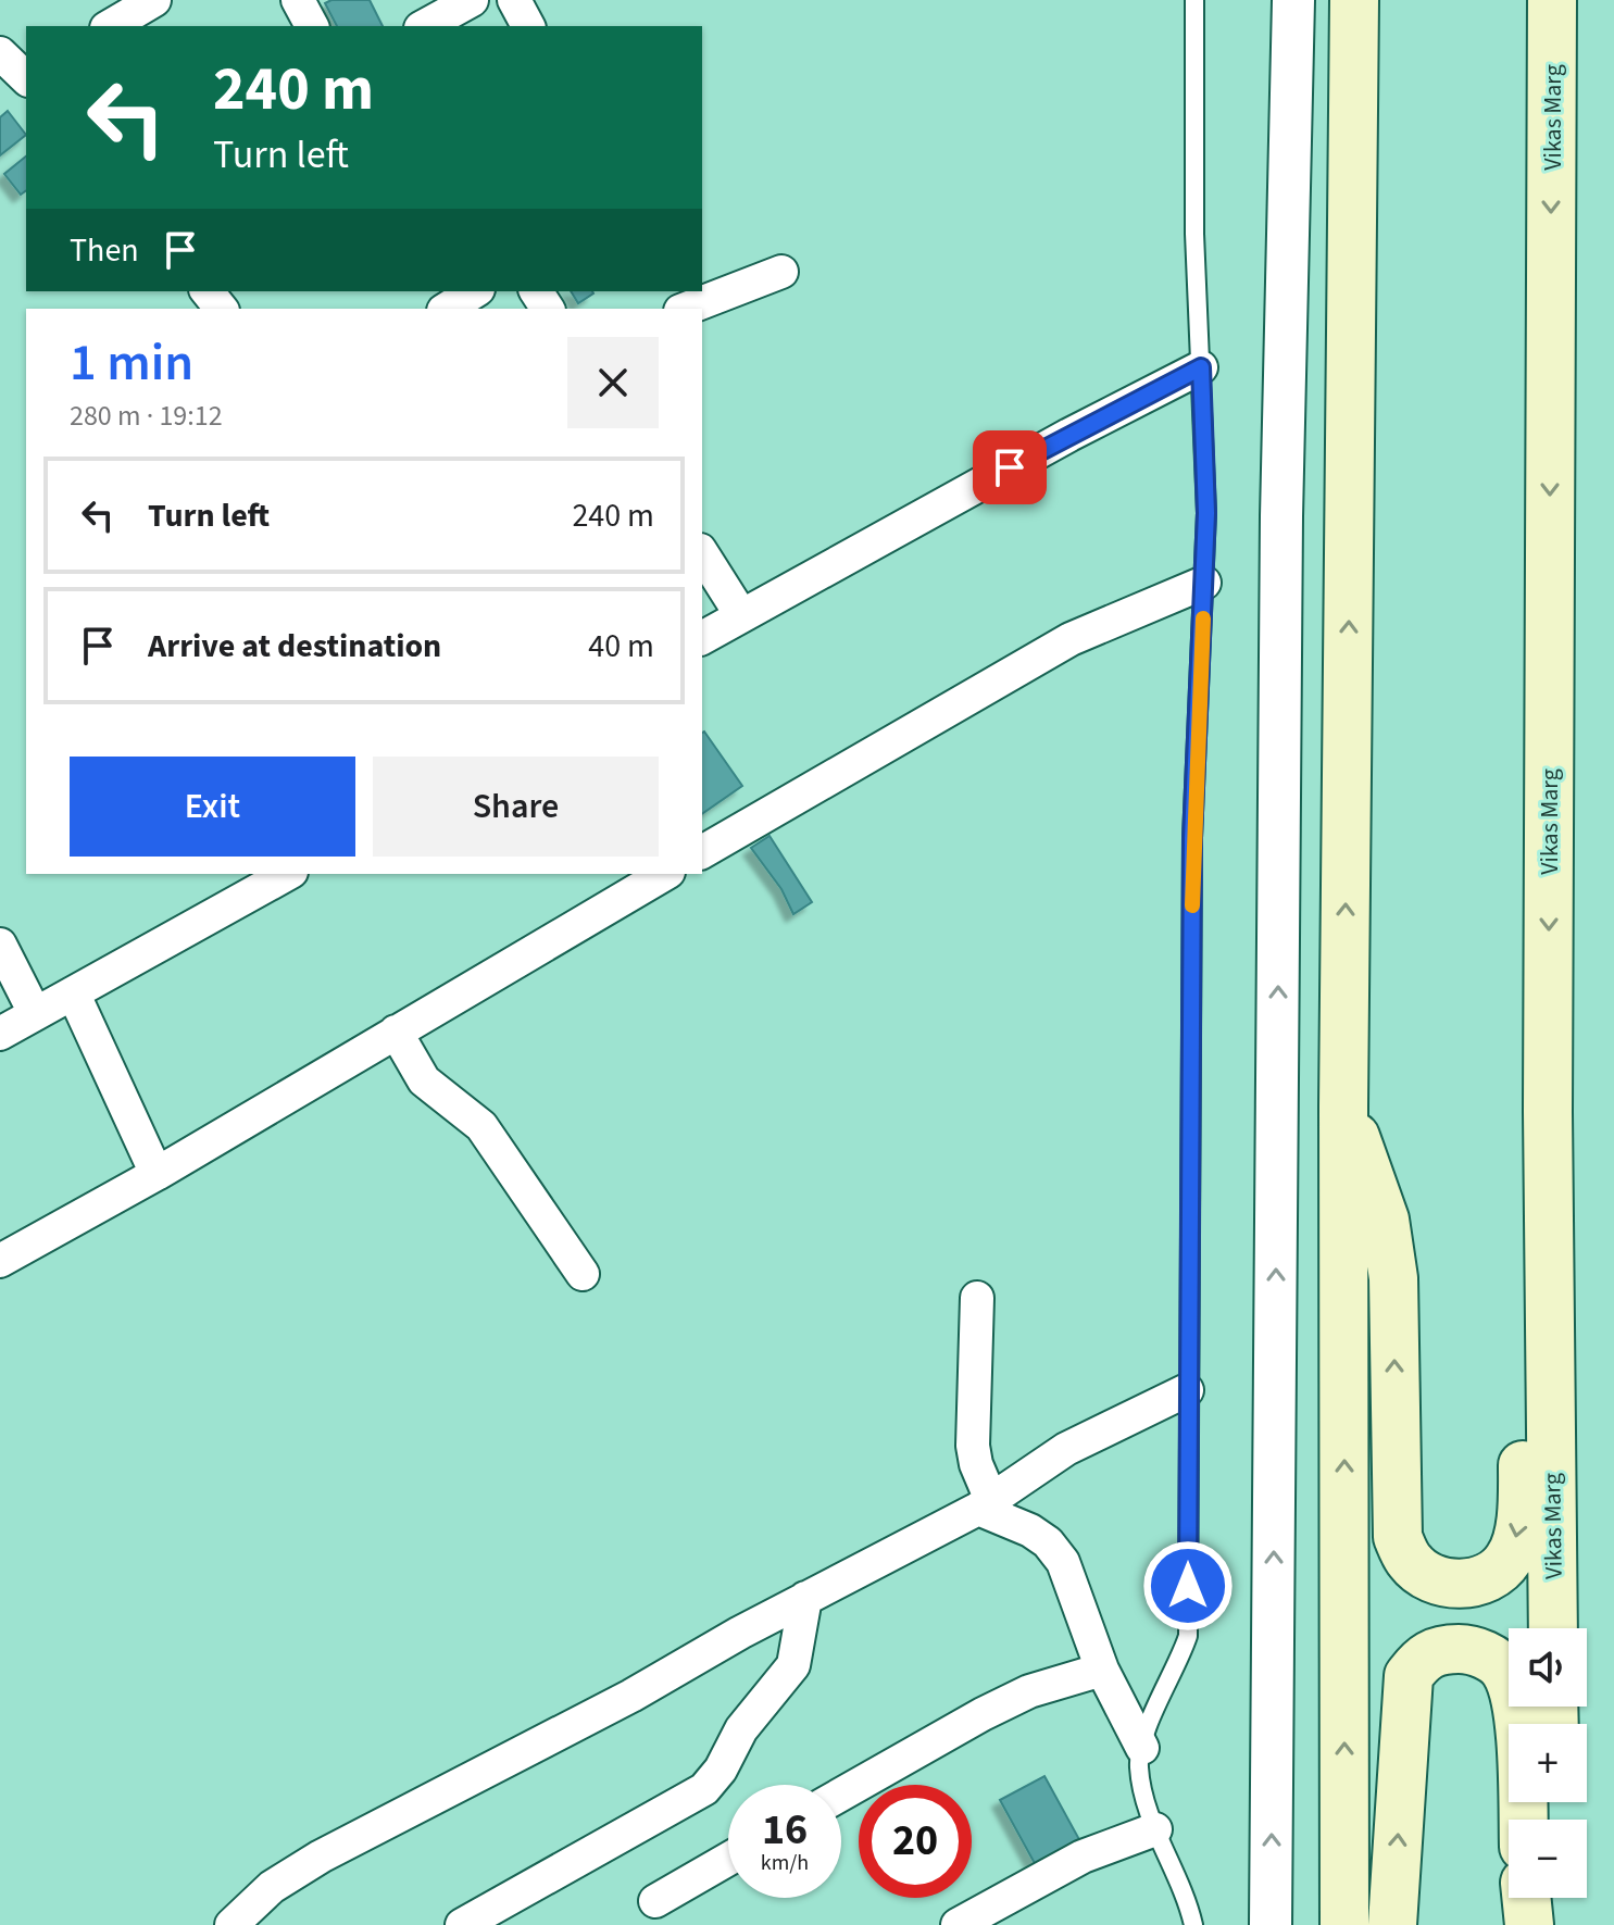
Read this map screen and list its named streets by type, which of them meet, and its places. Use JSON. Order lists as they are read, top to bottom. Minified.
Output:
{"streets":{"main road":["Vikas Marg"]},"page":{"turn":["240 m","Turn left"],"then":"Then","heading":["1 min","280 m · 19:12"],"list":[{"name":"Turn left","value":"240 m"},{"name":"Arrive at destination","value":"40 m"}],"buttons":["Exit","Share"],"map_buttons":["+","−"],"speed":"16 km/h","limit":"20"}}
